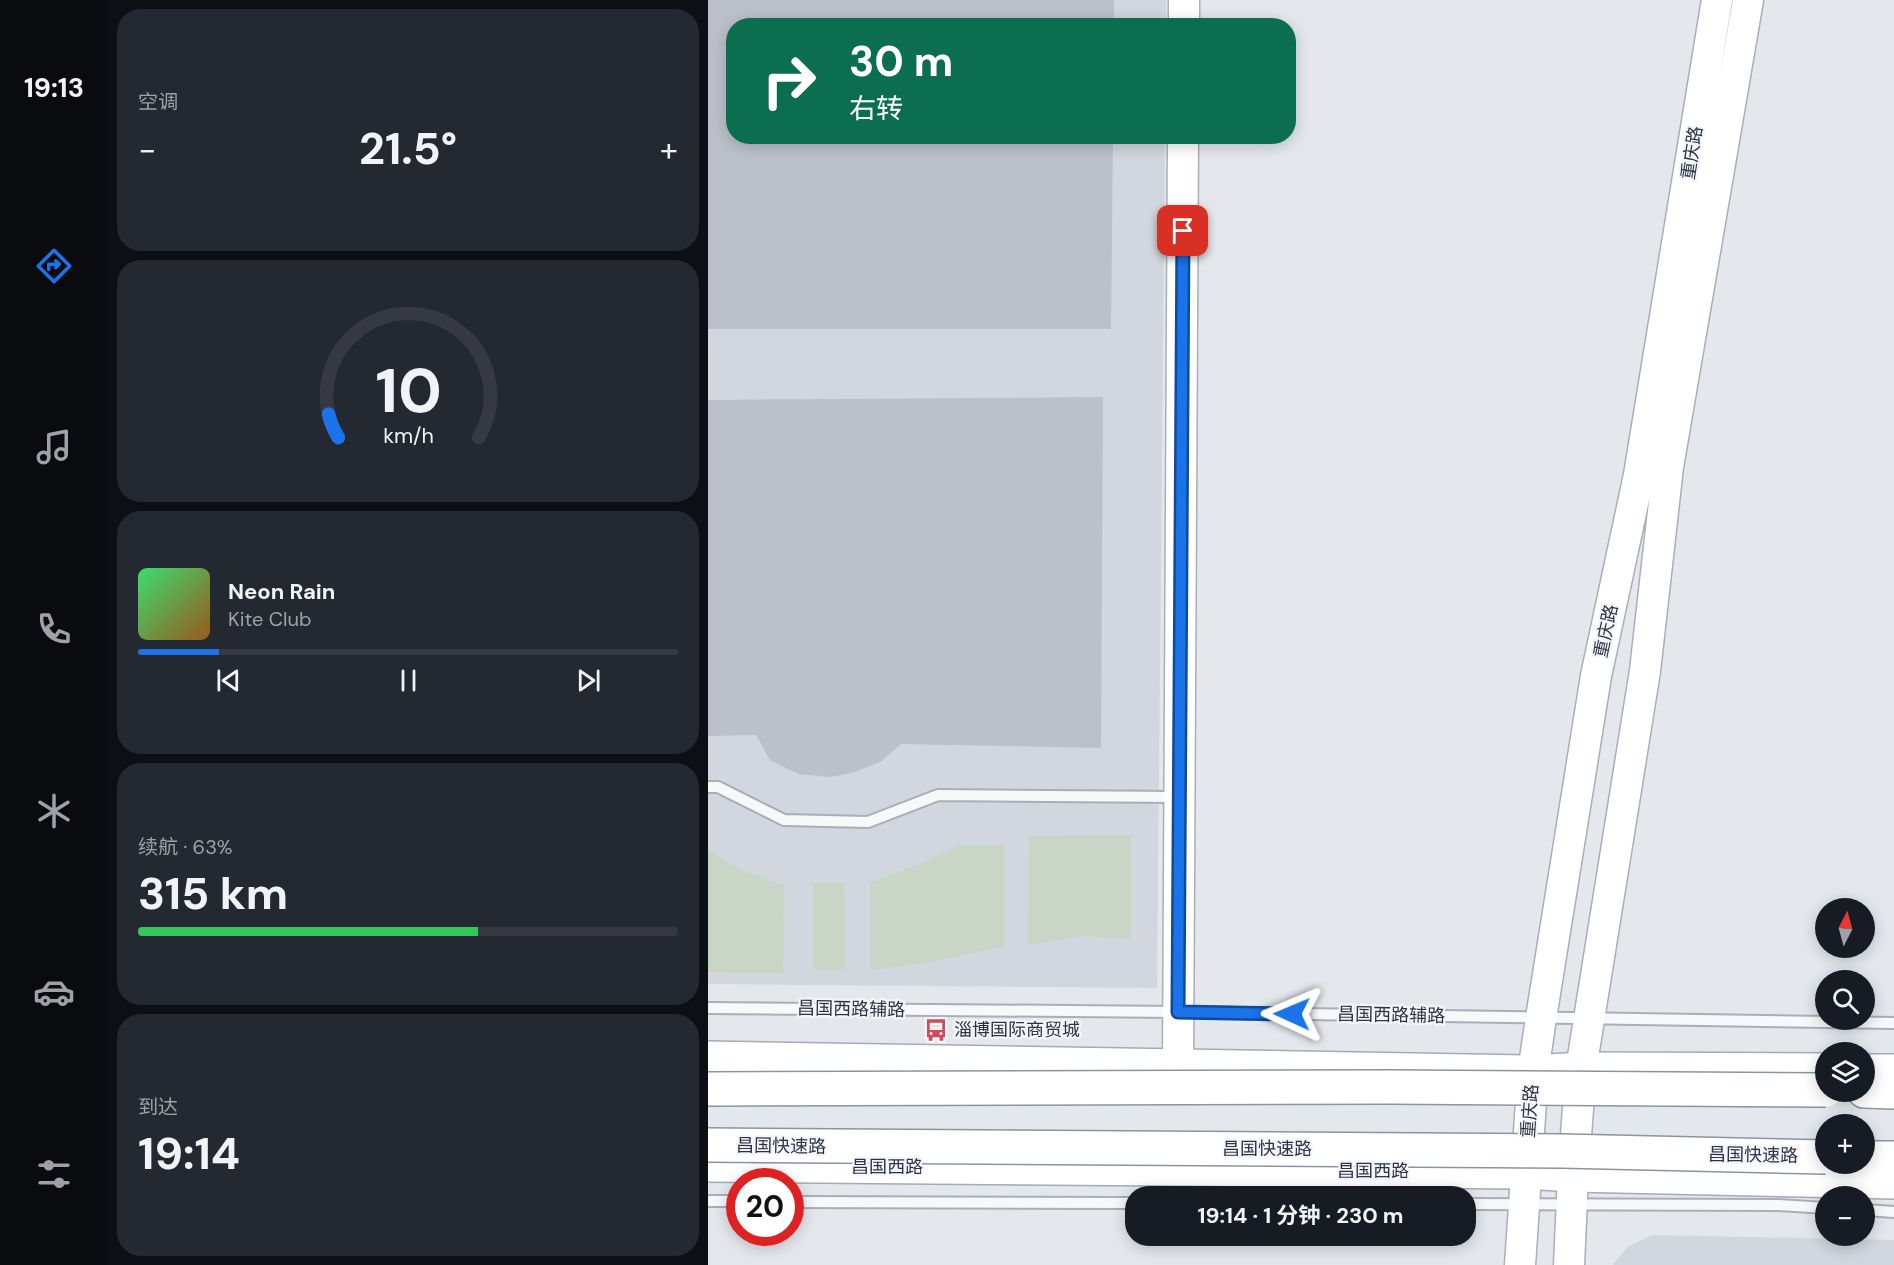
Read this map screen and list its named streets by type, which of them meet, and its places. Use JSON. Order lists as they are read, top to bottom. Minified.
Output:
{"streets":{"main road":["重庆路","昌国快速路","昌国西路"],"lane":["昌国西路辅路"]},"crossings":[["重庆路","昌国西路辅路"],["重庆路","昌国西路"]],"places":{"bus stop":["淄博国际商贸城"]},"north":"top","page":{"tabs":"19:13","tile":["空调",["续航 · 63%","315 km"],["到达","19:14"]],"turn":["30 m","右转"],"heat":["−","21.5°","+"],"song":["Neon Rain","Kite Club"],"map_buttons":["+","−"],"limit":"20","trip":"19:14 · 1 分钟 · 230 m","gauge":["10","km/h"]}}
